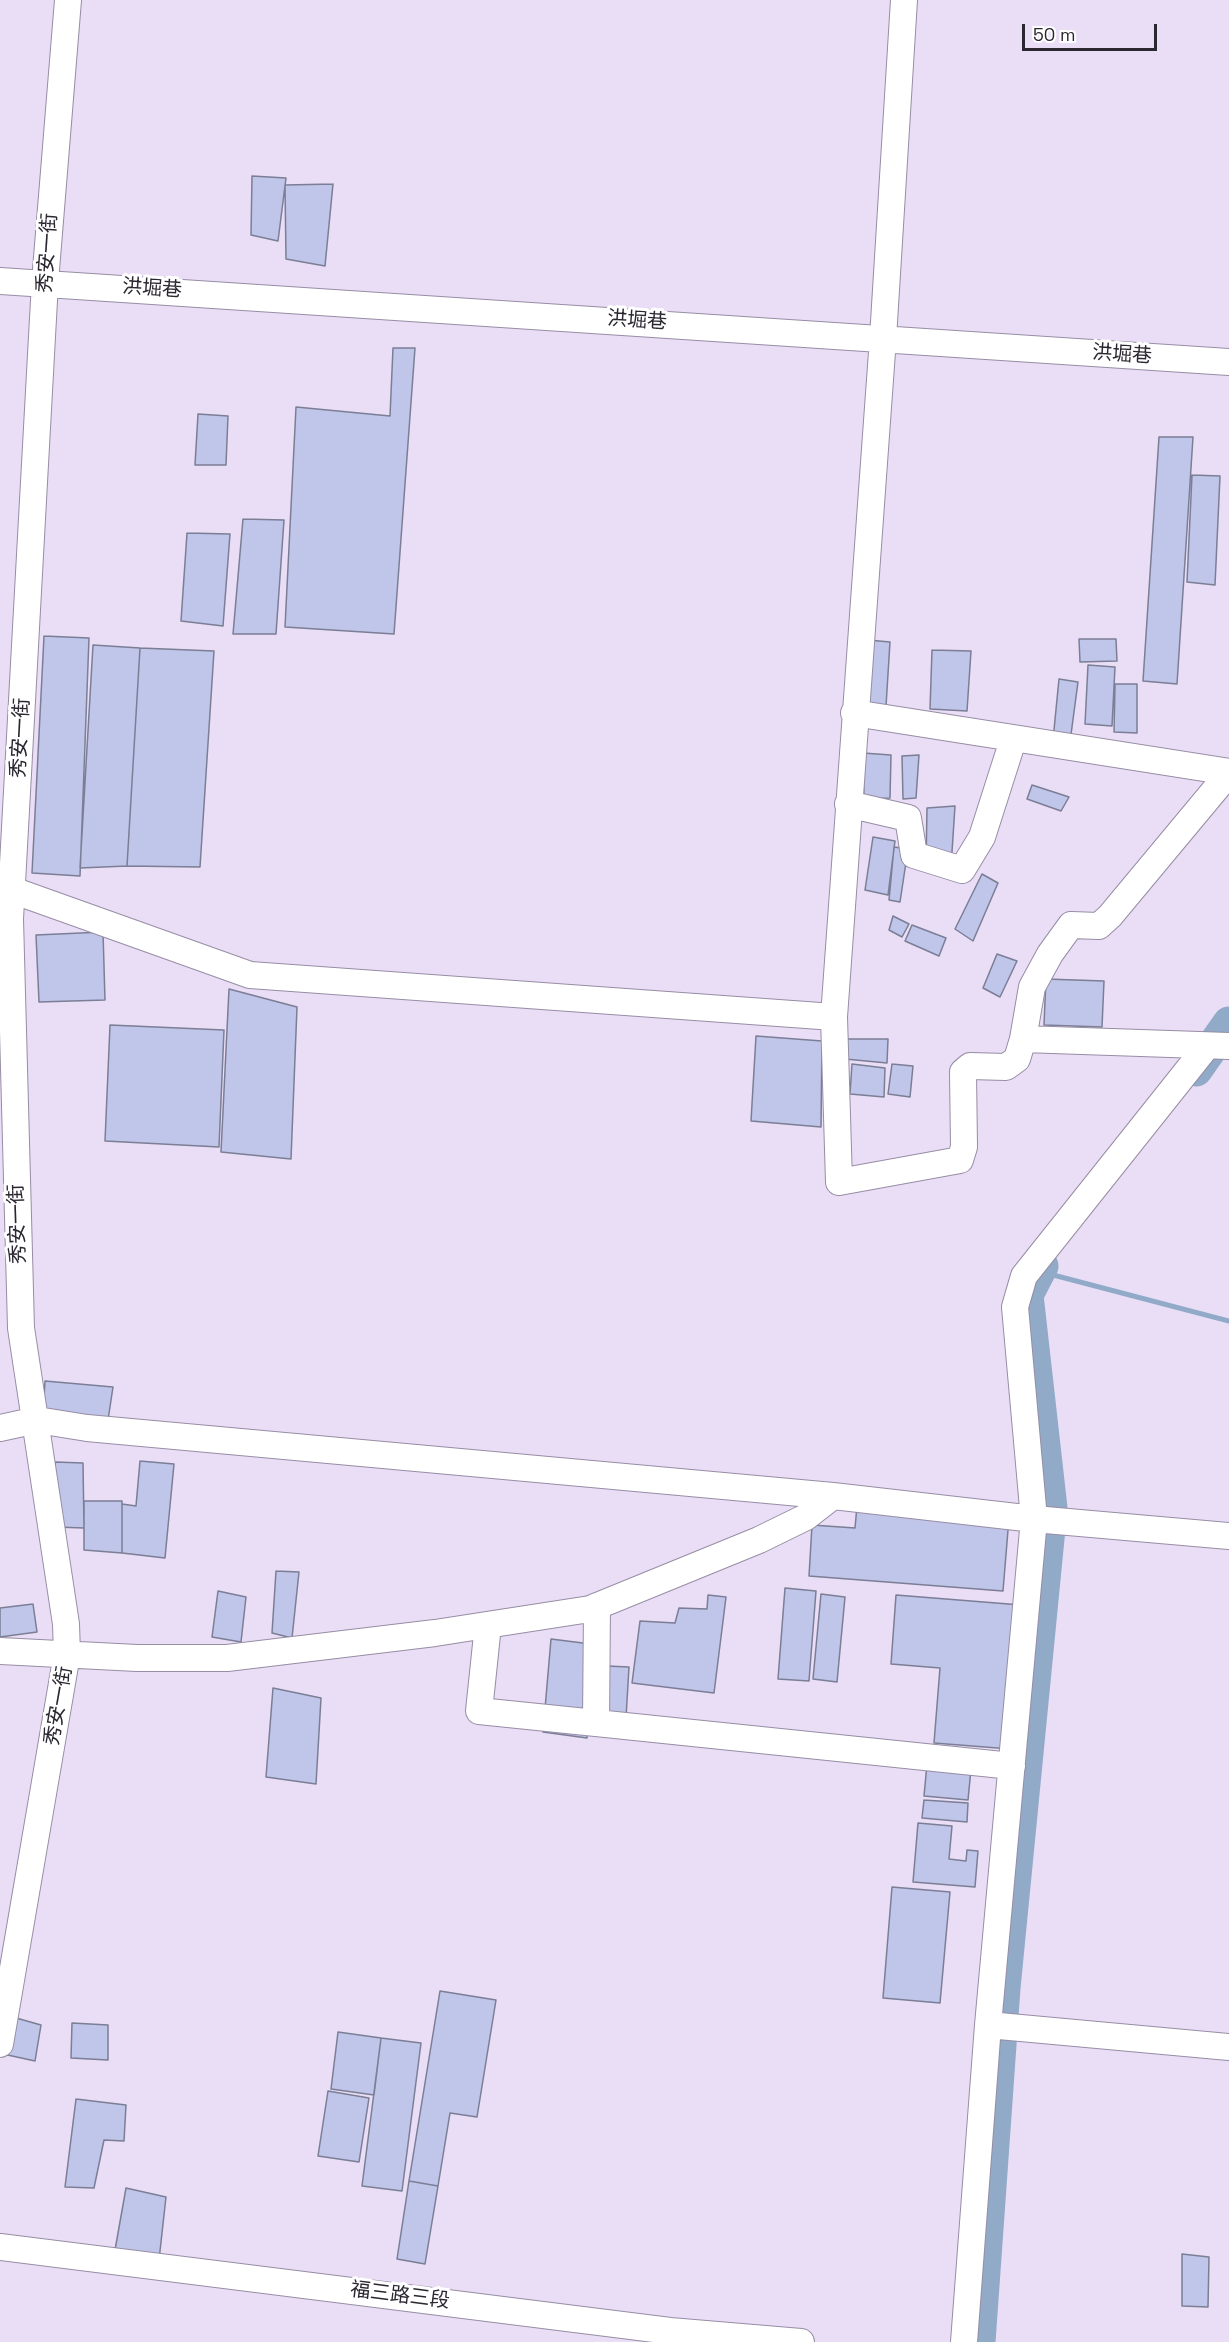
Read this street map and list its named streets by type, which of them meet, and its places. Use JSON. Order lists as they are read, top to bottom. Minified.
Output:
{"streets":{"street":["秀安一街","洪堀巷","福三路三段"]},"crossings":[["秀安一街","洪堀巷"]],"scale_bar":"50 m"}
